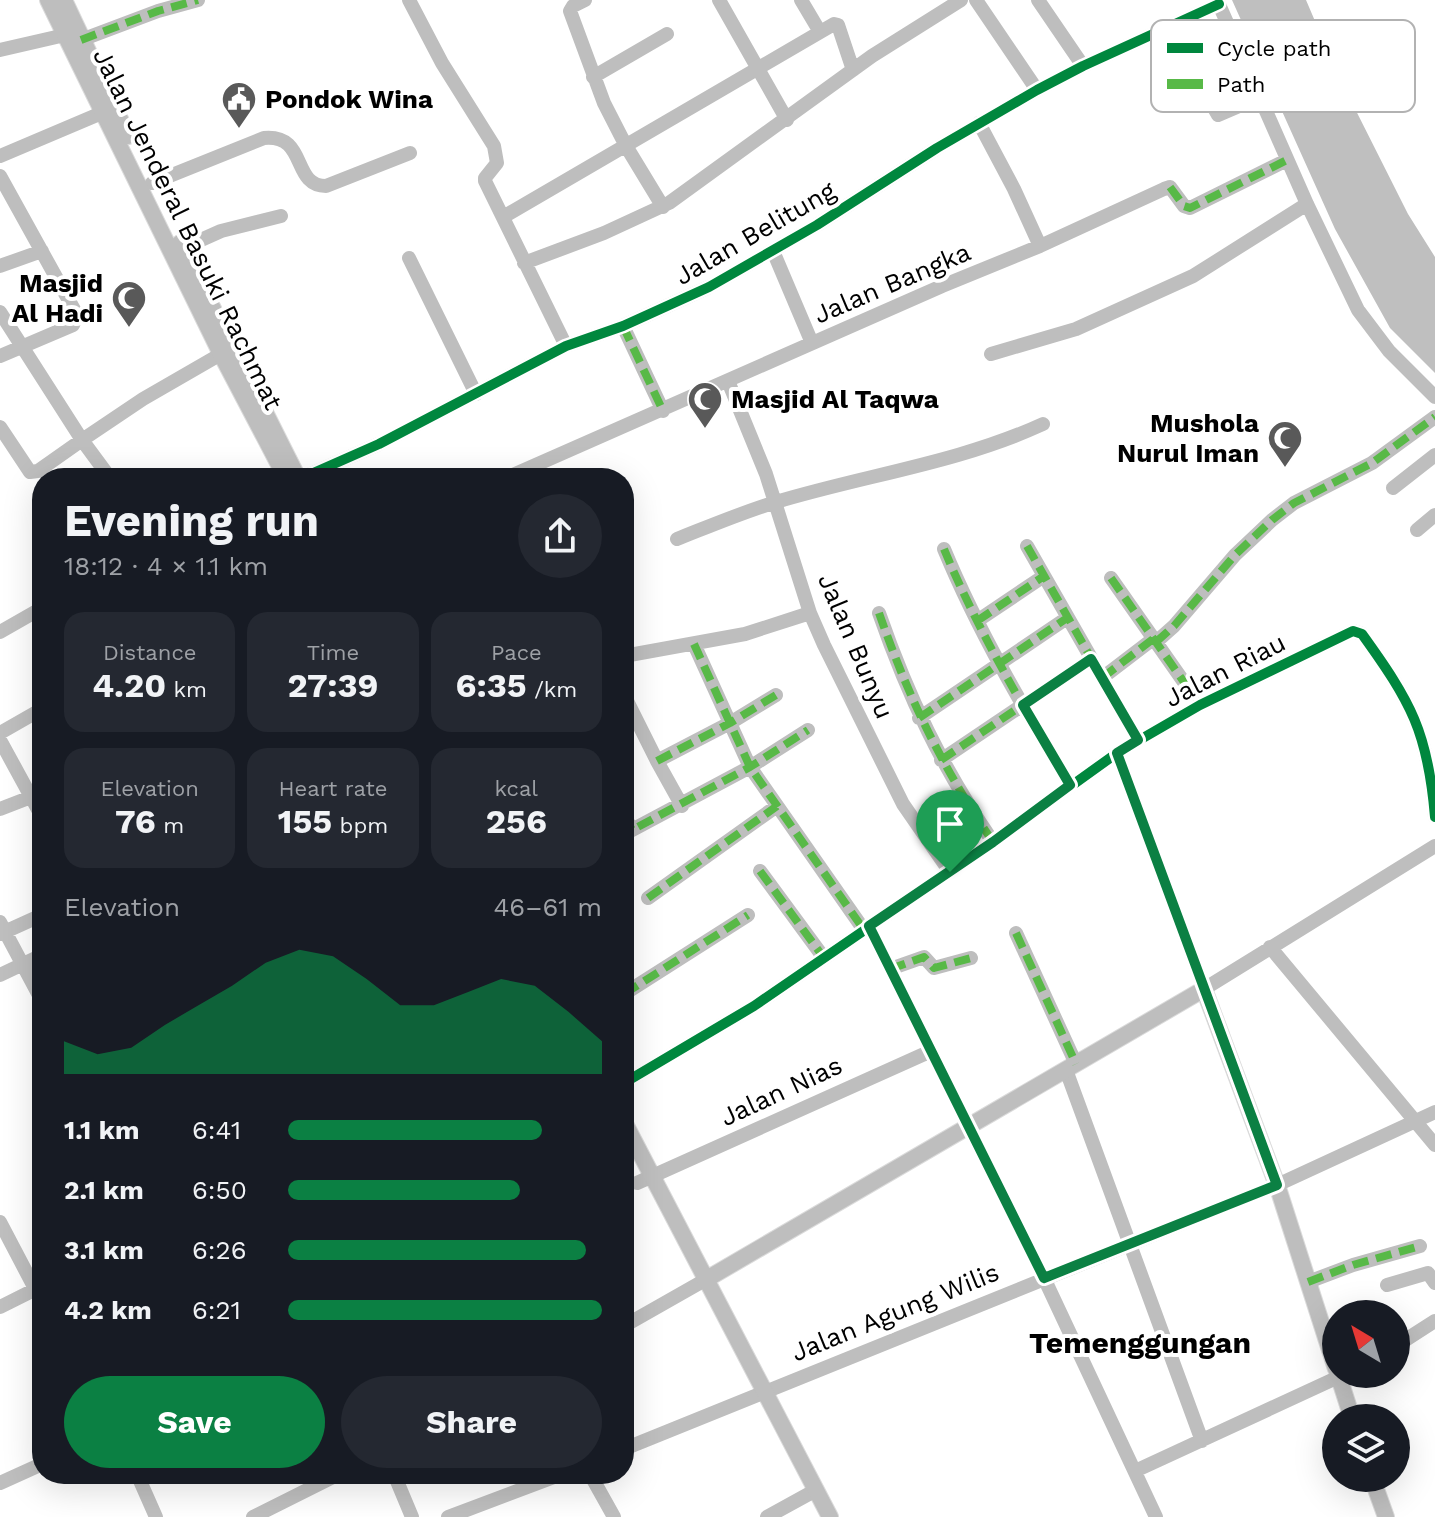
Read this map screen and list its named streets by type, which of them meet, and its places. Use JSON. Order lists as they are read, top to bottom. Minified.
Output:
{"streets":{"main road":["Jalan Jenderal Basuki Rachmat"],"street":["Jalan Belitung","Jalan Bangka","Jalan Bunyu","Jalan Riau","Jalan Nias","Jalan Agung Wilis"]},"crossings":[["Jalan Bangka","Jalan Bunyu"],["Jalan Bunyu","Jalan Riau"]],"districts":["Temenggungan"],"places":{"public building":["Pondok Wina"],"mosque":["Masjid Al Hadi","Masjid Al Taqwa","Mushola Nurul Iman"]},"legend":["Cycle path","Path"],"north":"top left","page":{"heading":["Evening run","18:12 · 4 × 1.1 km"],"stats":[["Distance","4.20 km"],["Time","27:39"],["Pace","6:35 /km"],["Elevation","76 m"],["Heart rate","155 bpm"],["kcal","256"]],"chart":["Elevation","46–61 m"],"list":[{"name":"1.1 km","note":"6:41"},{"name":"2.1 km","note":"6:50"},{"name":"3.1 km","note":"6:26"},{"name":"4.2 km","note":"6:21"}],"buttons":["Save","Share"]}}
